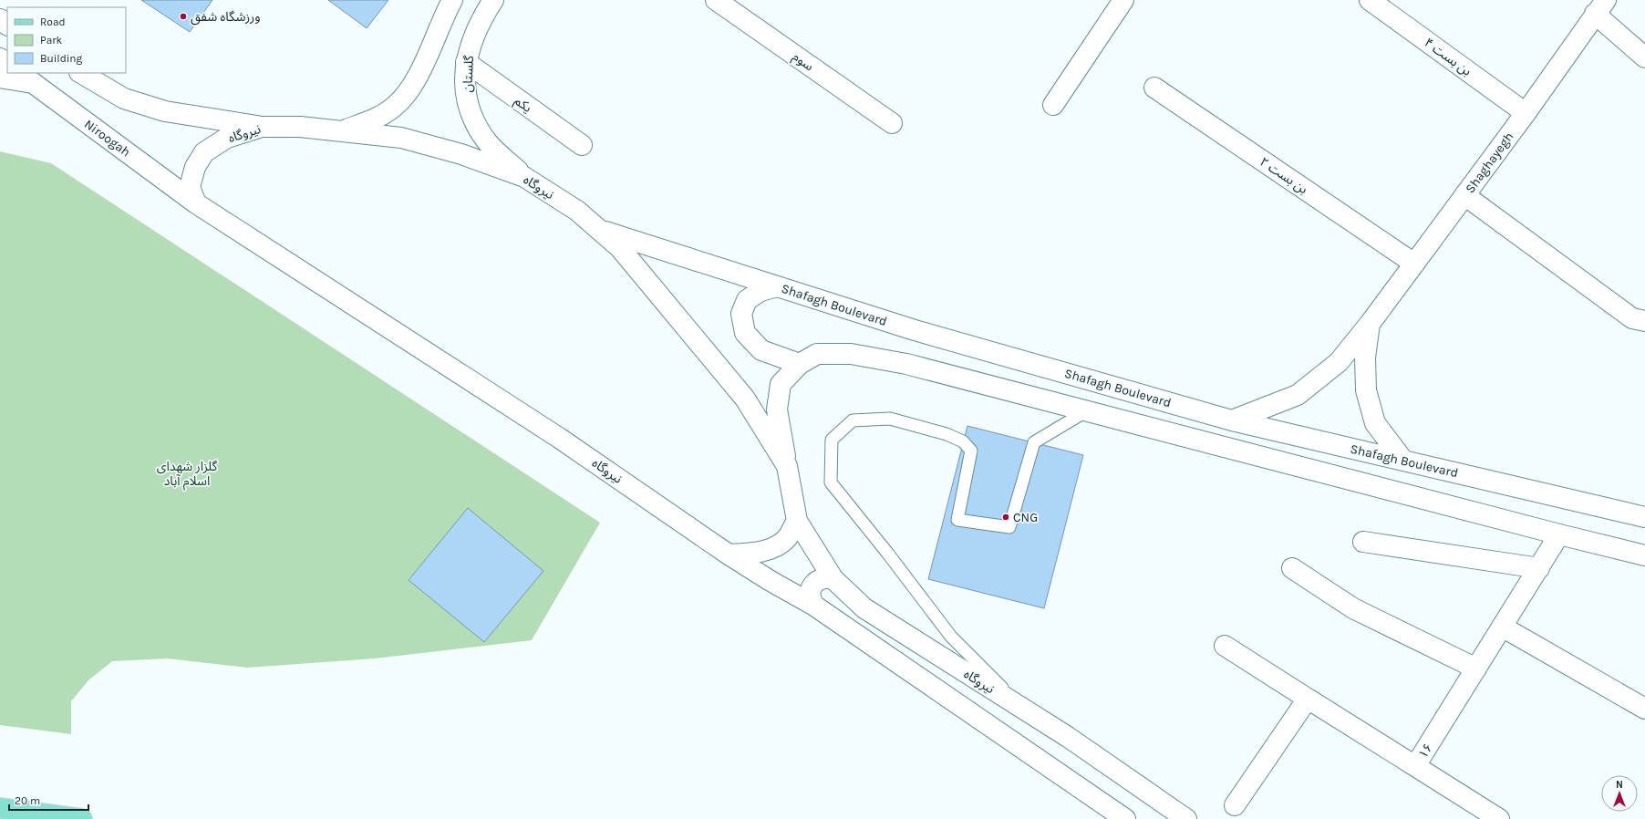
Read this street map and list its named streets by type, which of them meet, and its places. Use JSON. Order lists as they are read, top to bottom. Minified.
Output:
{"streets":{"main road":["بن بست ۴","سوم","گلستان","یکم","نیروگاه","Niroogah","Shaghayegh","بن بست ۲","Shafagh Boulevard","۱۶"]},"crossings":[["بن بست ۴","Shaghayegh"],["گلستان","یکم"],["گلستان","نیروگاه"],["نیروگاه","Niroogah"],["نیروگاه","Shafagh Boulevard"],["Shaghayegh","بن بست ۲"],["Shaghayegh","Shafagh Boulevard"]],"parks":["گلزار شهدای اسلام آباد"],"places":["ورزشگاه شفق","CNG"],"legend":["Road","Park","Building"],"scale_bar":"20 m","north":"top"}
